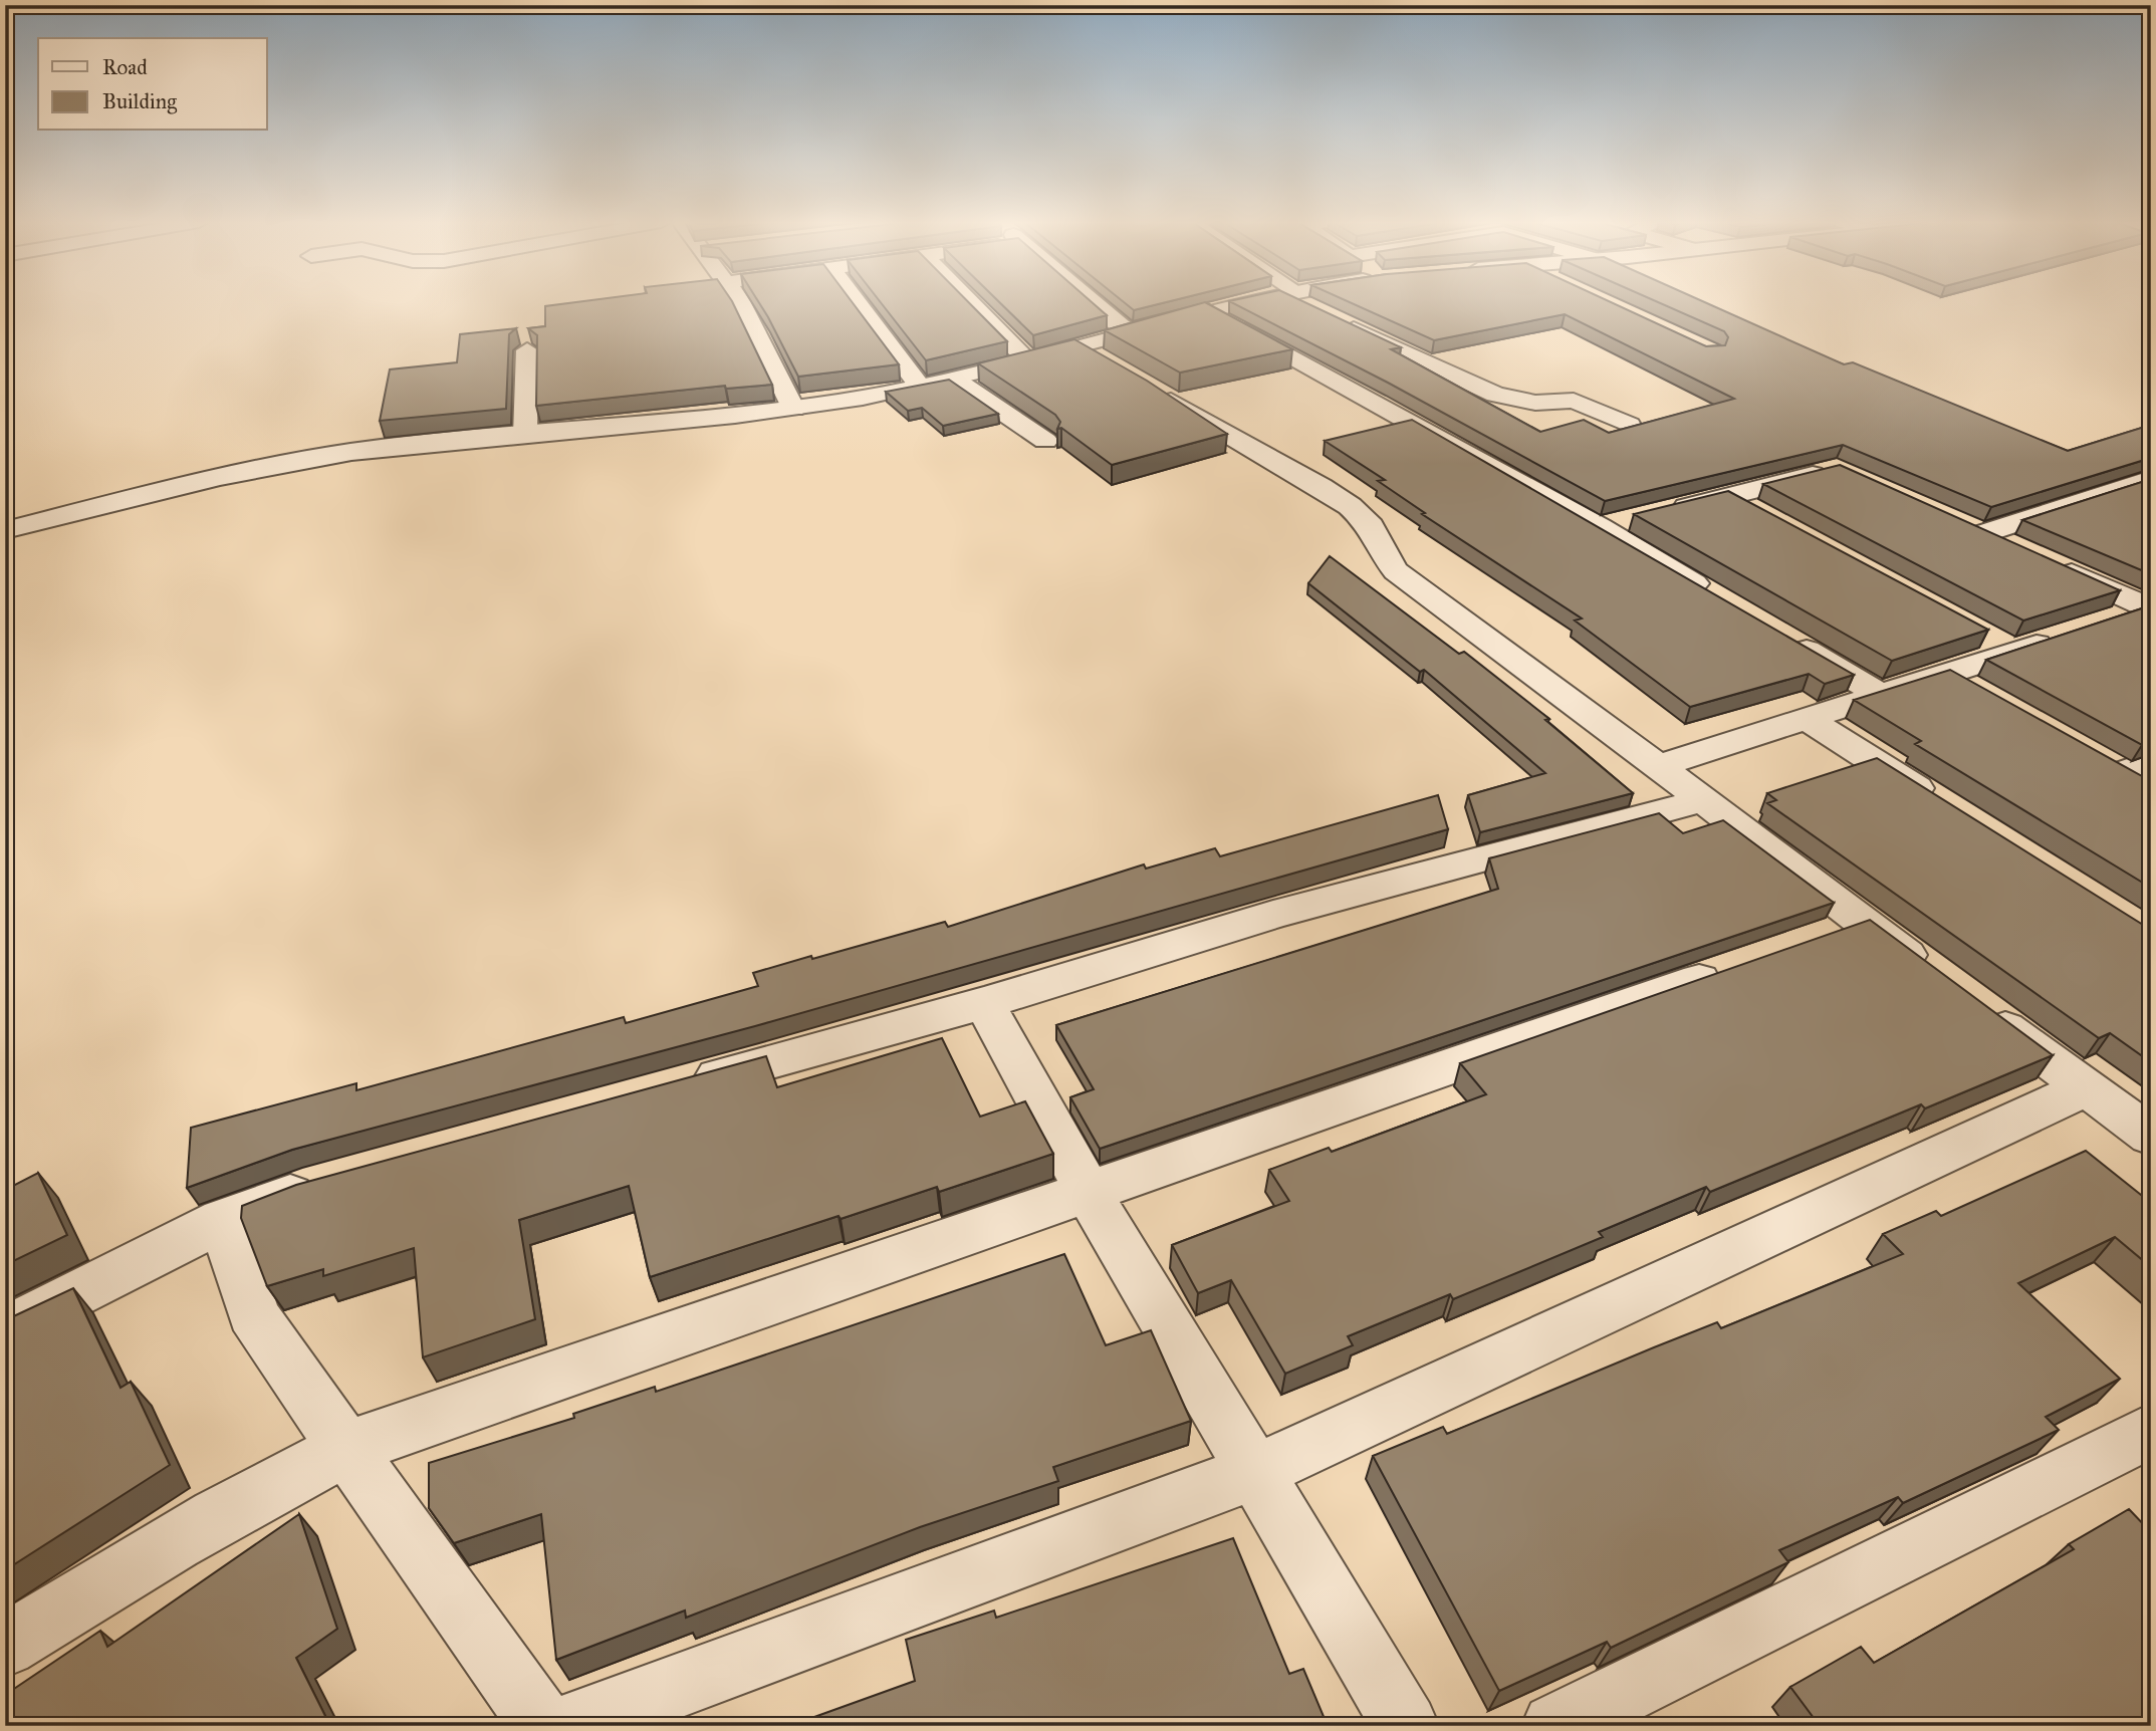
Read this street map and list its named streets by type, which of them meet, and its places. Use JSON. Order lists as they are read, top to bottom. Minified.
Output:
{"legend":["Road","Building"]}
